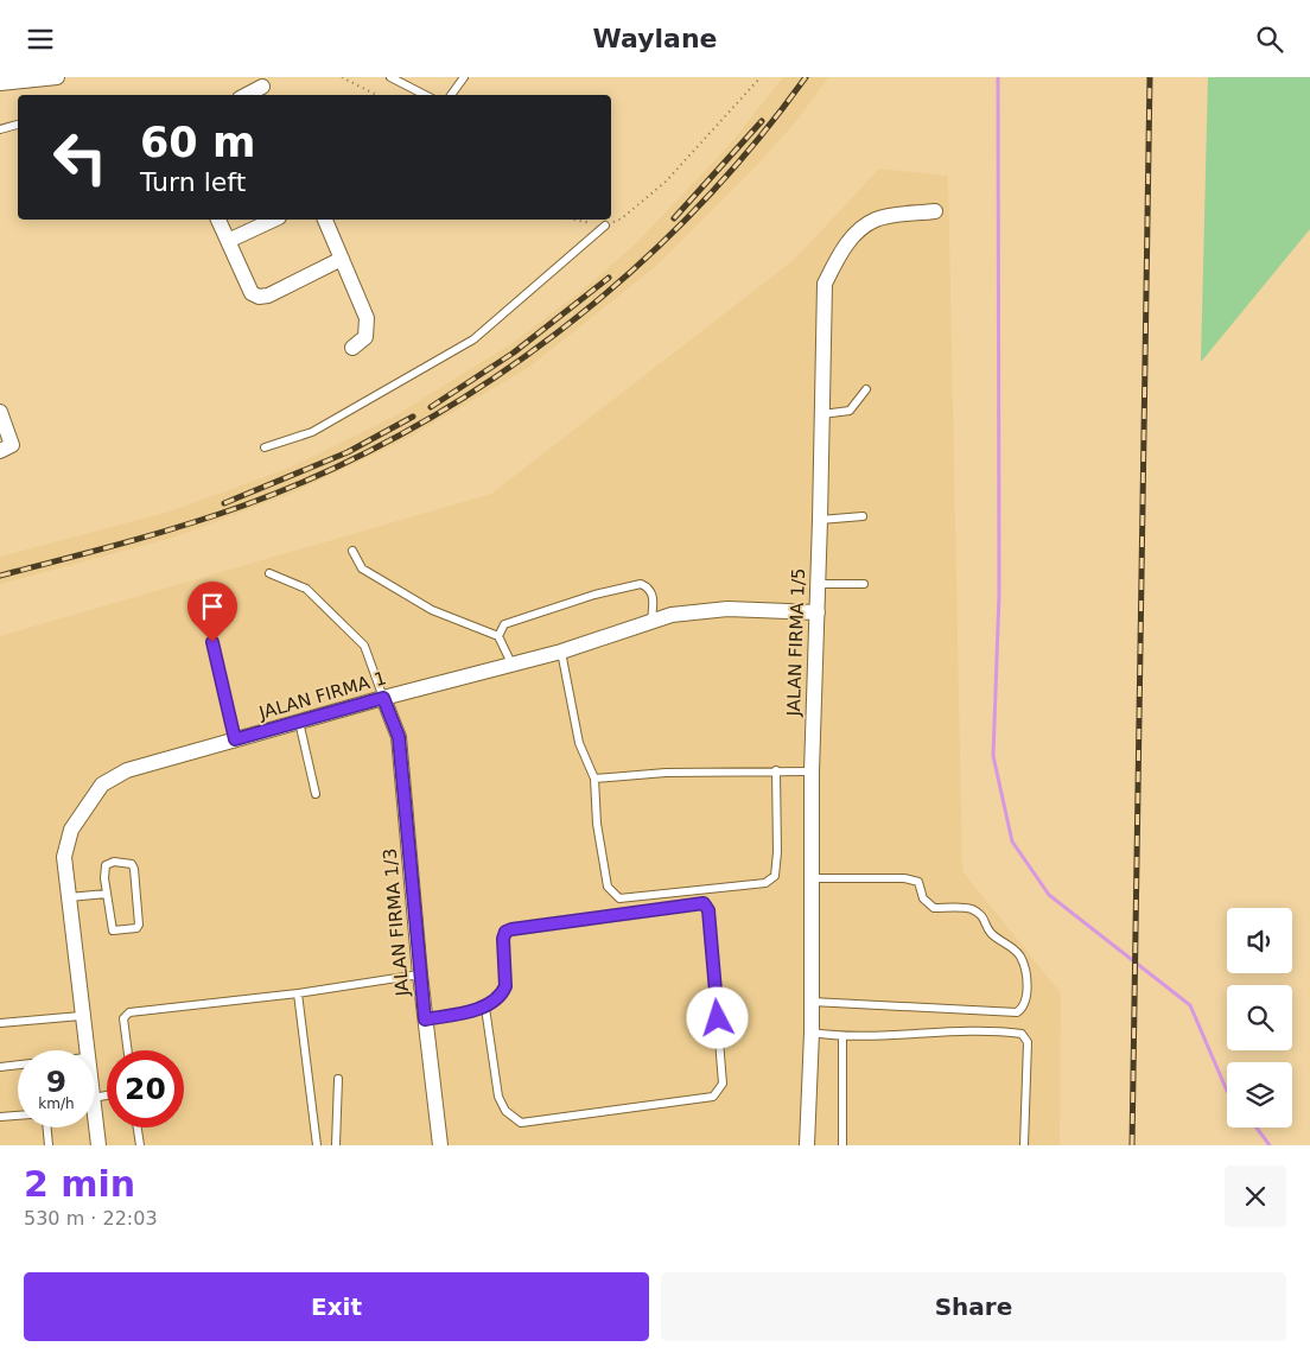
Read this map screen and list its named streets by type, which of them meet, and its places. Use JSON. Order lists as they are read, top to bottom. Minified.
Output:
{"streets":{"street":["JALAN FIRMA 1/5","JALAN FIRMA 1","JALAN FIRMA 1/3"]},"crossings":[["JALAN FIRMA 1/5","JALAN FIRMA 1"],["JALAN FIRMA 1","JALAN FIRMA 1/3"]],"page":{"header":"Waylane","turn":["60 m","Turn left"],"speed":"9 km/h","limit":"20","heading":["2 min","530 m · 22:03"],"buttons":["Exit","Share"]}}
